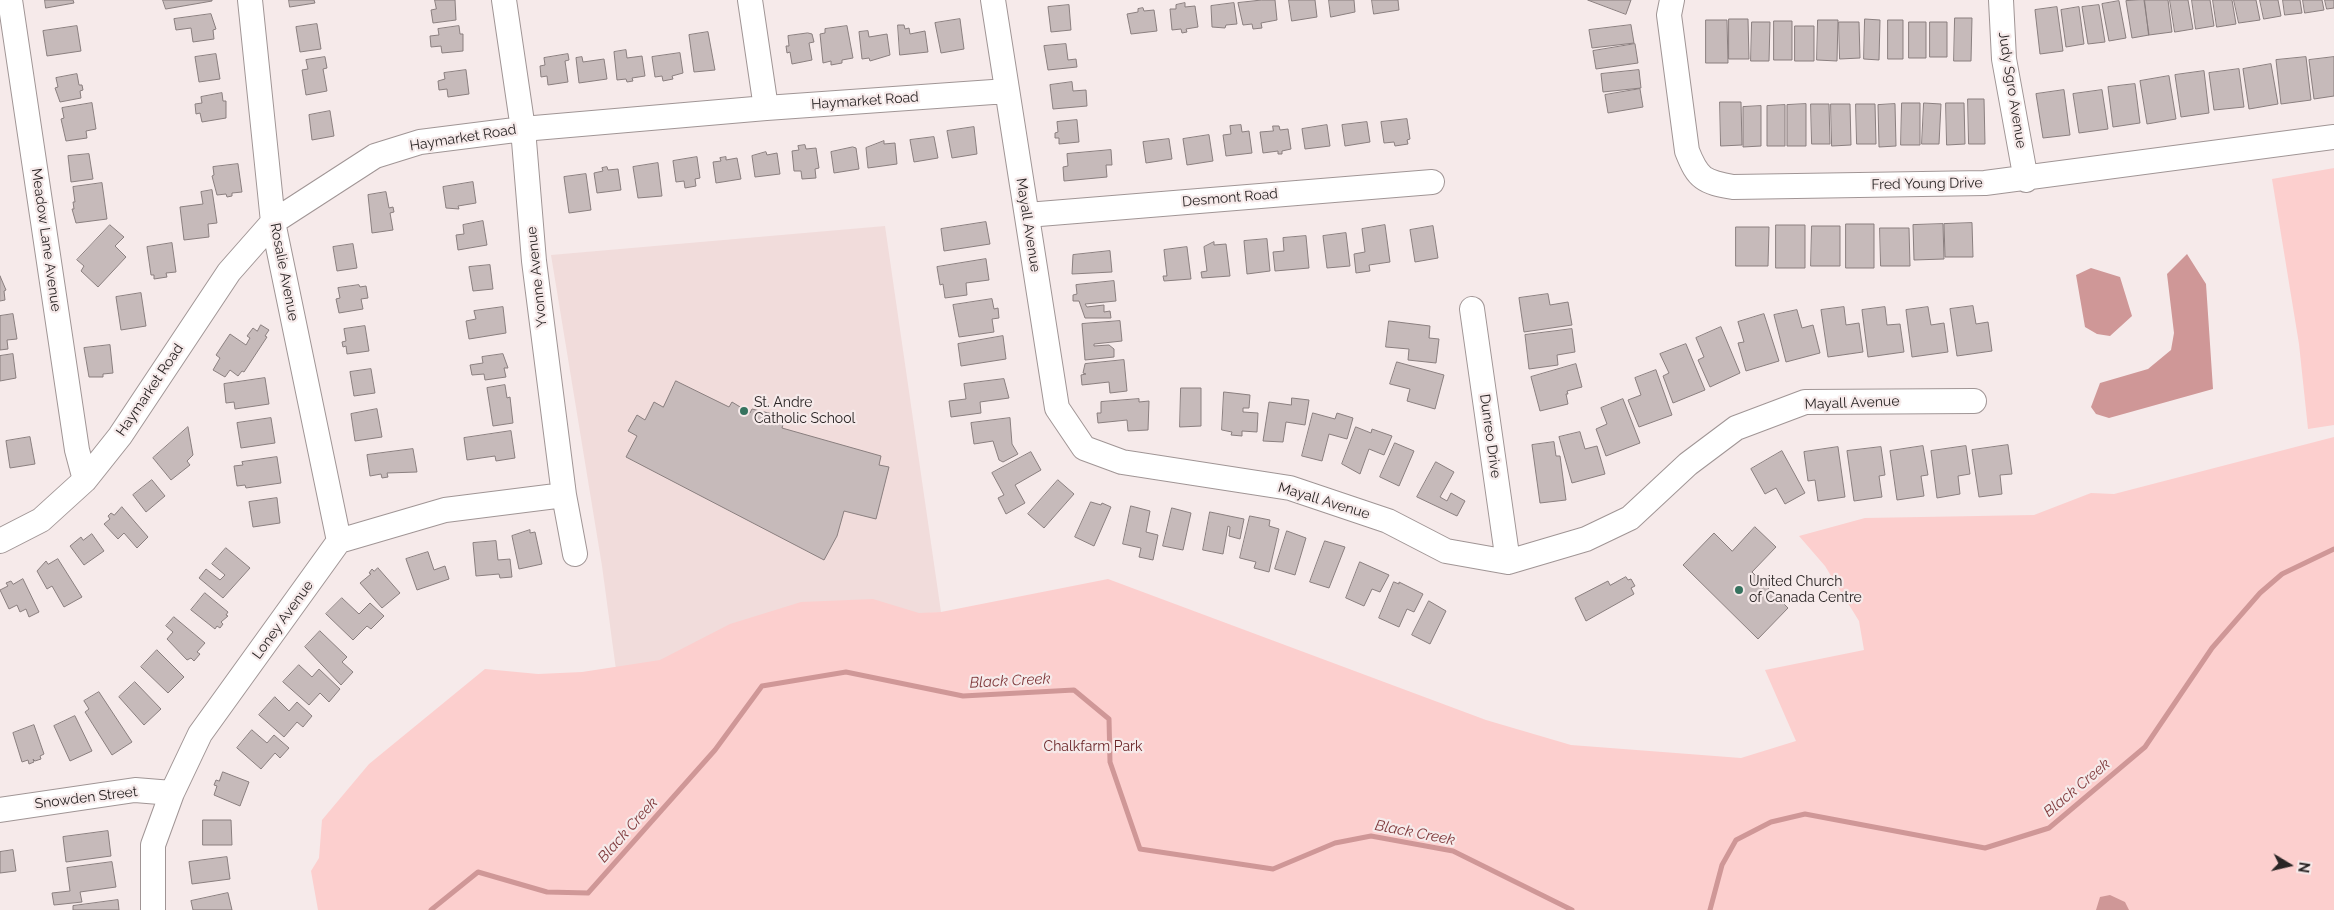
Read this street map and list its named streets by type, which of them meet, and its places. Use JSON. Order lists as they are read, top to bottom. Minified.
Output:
{"streets":{"street":["Judy Sgro Avenue","Haymarket Road","Fred Young Drive","Desmont Road","Mayall Avenue","Meadow Lane Avenue","Rosalie Avenue","Yvonne Avenue","Dunreo Drive","Loney Avenue","Snowden Street"]},"crossings":[["Judy Sgro Avenue","Fred Young Drive"],["Haymarket Road","Mayall Avenue"],["Haymarket Road","Meadow Lane Avenue"],["Haymarket Road","Rosalie Avenue"],["Haymarket Road","Yvonne Avenue"],["Desmont Road","Mayall Avenue"],["Mayall Avenue","Dunreo Drive"],["Rosalie Avenue","Loney Avenue"],["Loney Avenue","Snowden Street"]],"water":["Black Creek"],"parks":["Chalkfarm Park"],"places":["St. Andre Catholic School","United Church of Canada Centre"],"north":"right"}
